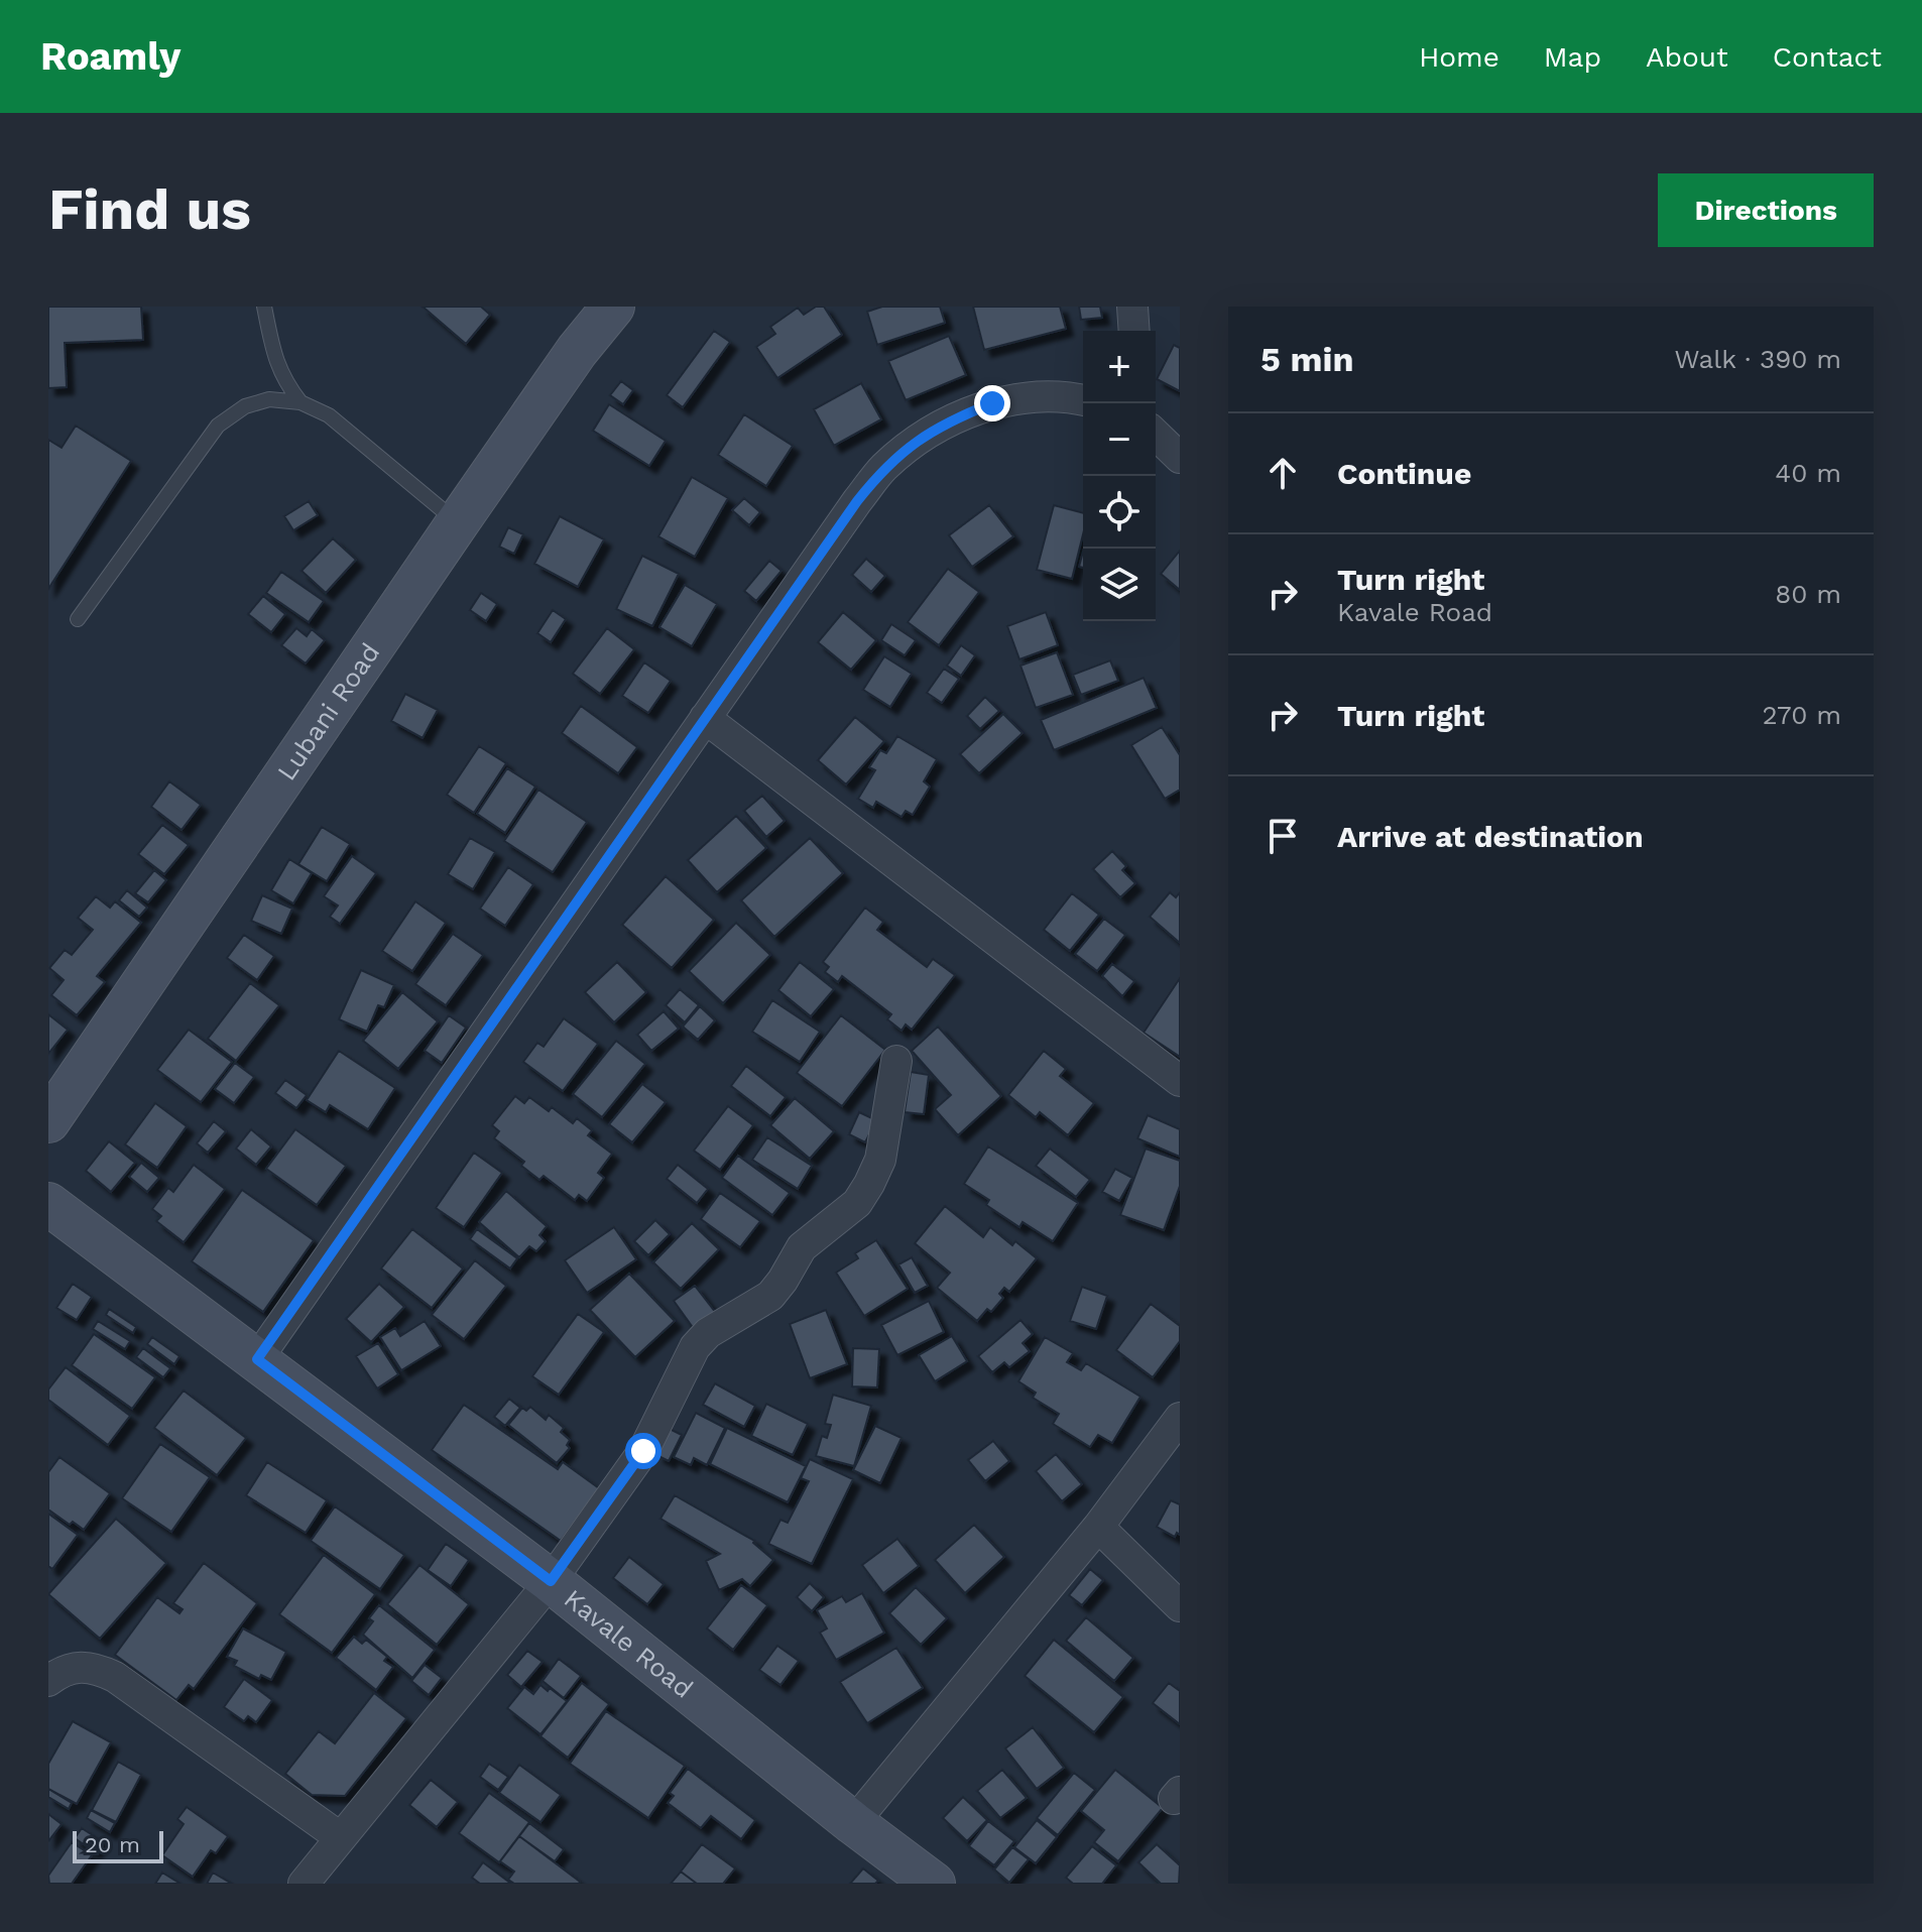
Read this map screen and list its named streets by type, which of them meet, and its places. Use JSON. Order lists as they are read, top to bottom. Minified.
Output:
{"streets":{"street":["Lubani Road","Kavale Road"]},"scale_bar":"20 m","page":{"header":"Roamly","nav":["Home","Map","About","Contact"],"buttons":"Directions","title":"Find us","heading":["5 min","Walk · 390 m"],"map_buttons":["+","−"],"list":[["Continue","40 m"],["Turn right","Kavale Road","80 m"],["Turn right","270 m"],"Arrive at destination"],"scale":"20 m"}}
